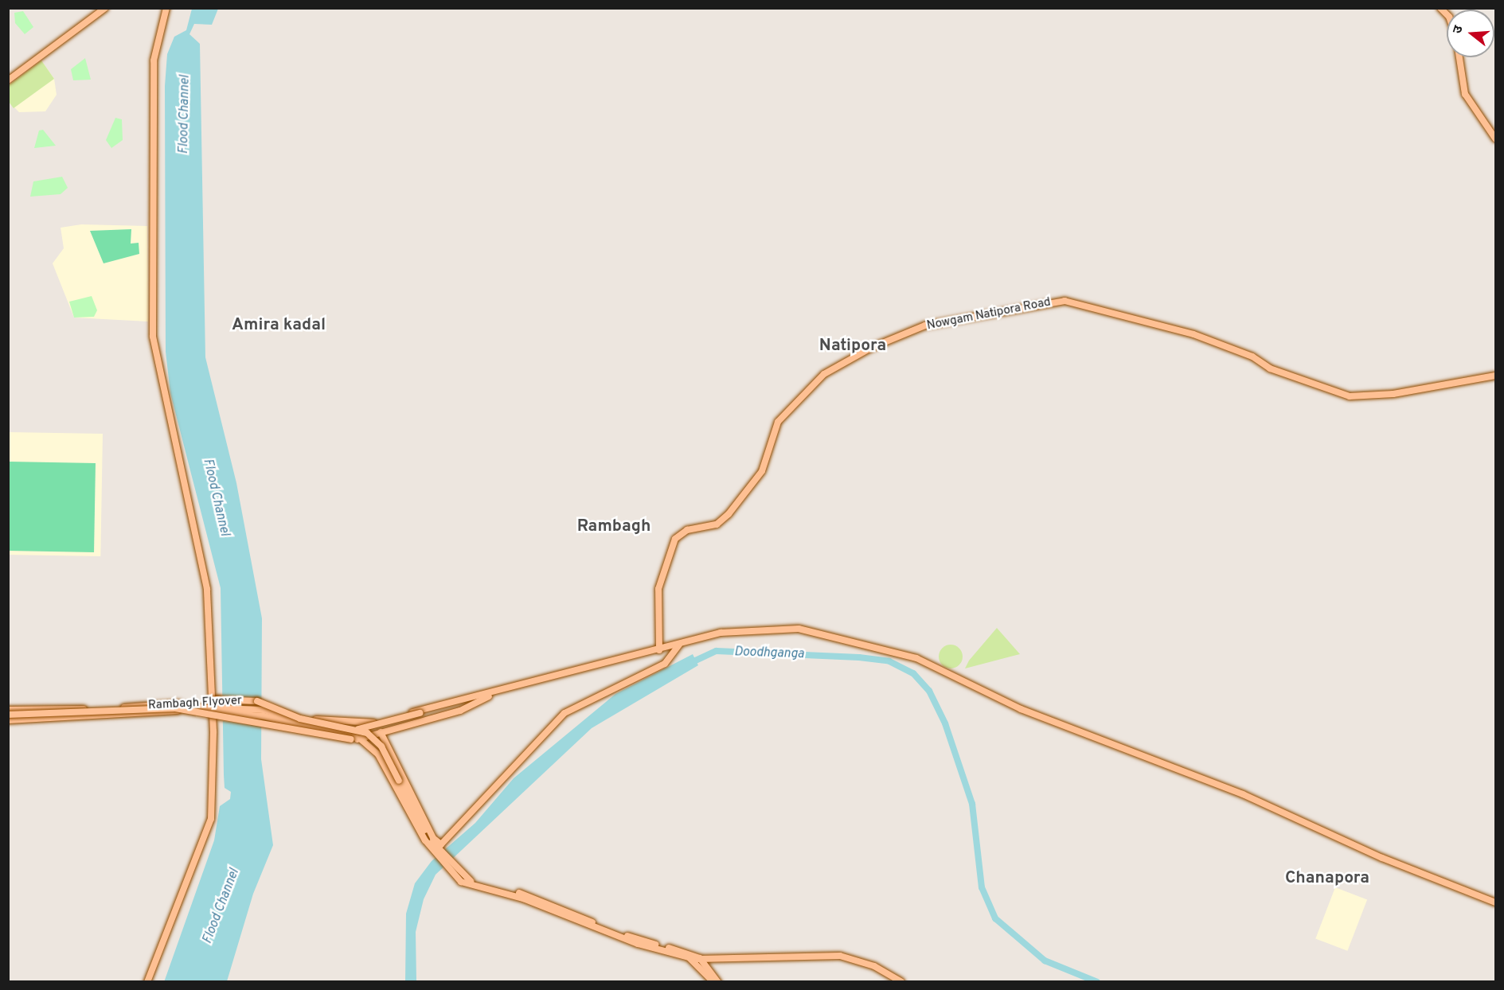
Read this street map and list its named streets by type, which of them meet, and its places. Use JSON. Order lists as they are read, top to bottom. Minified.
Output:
{"streets":{"main road":["Nowgam Natipora Road","Rambagh Flyover"]},"districts":["Amira kadal","Natipora","Rambagh","Chanapora"],"water":["Flood Channel","Doodhganga"],"north":"left"}
